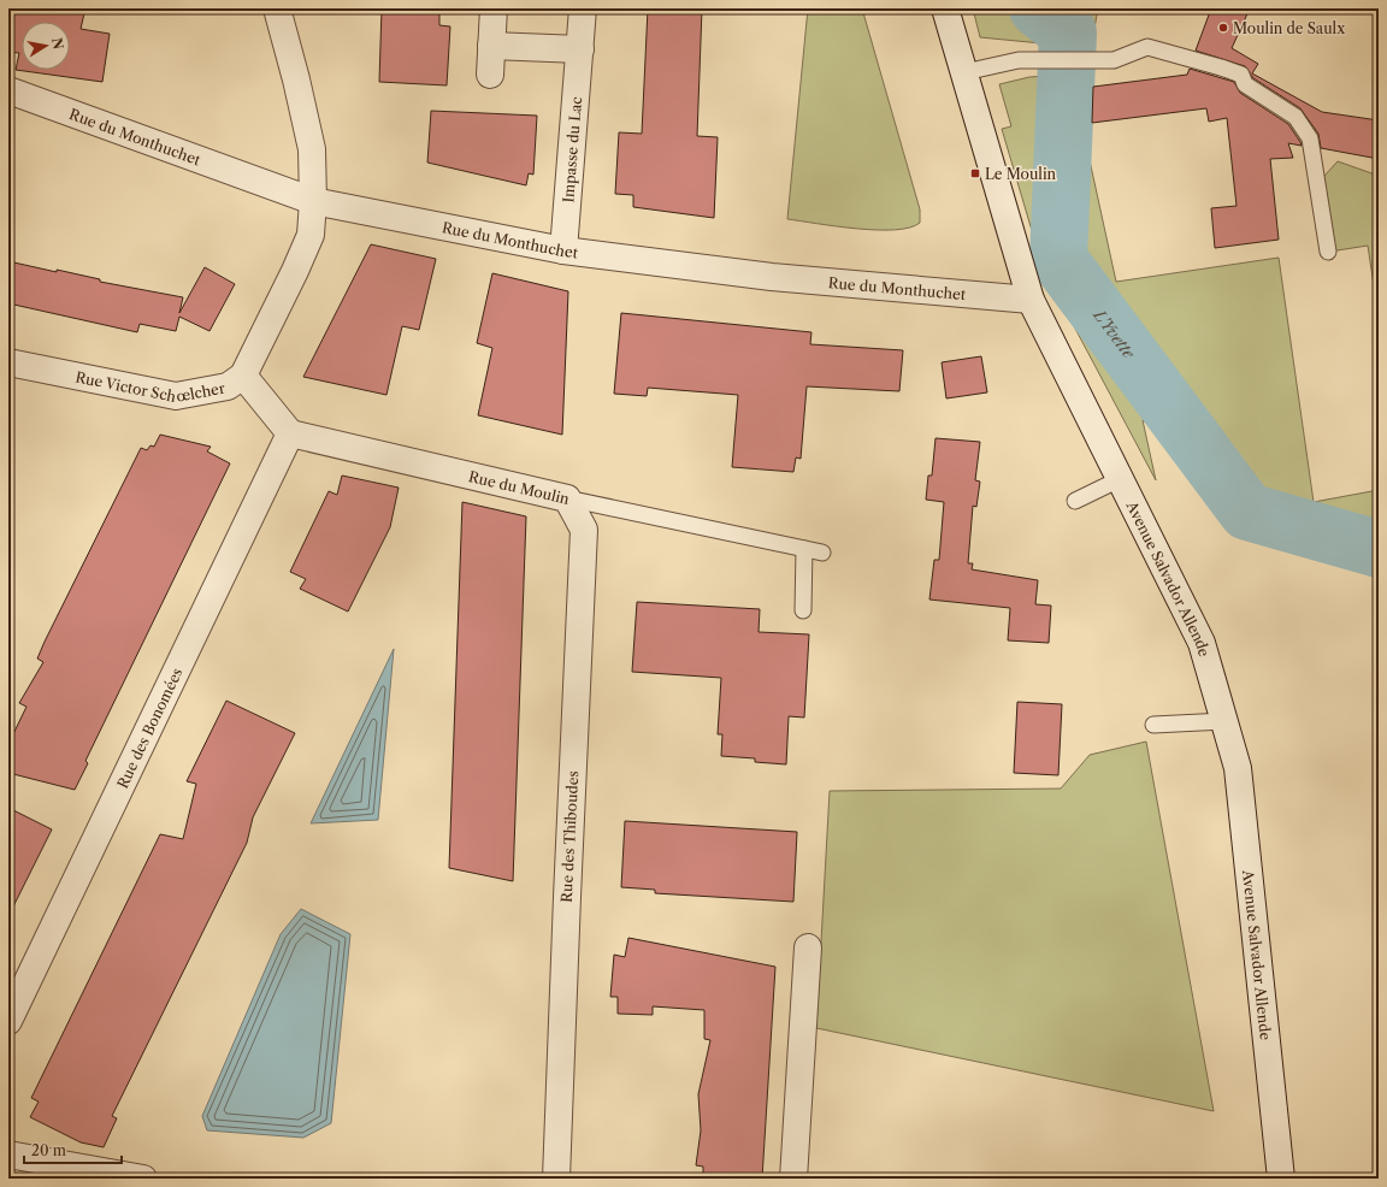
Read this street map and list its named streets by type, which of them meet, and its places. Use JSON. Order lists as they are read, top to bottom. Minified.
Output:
{"streets":{"street":["Rue du Monthuchet","Impasse du Lac","Rue Victor Schœlcher","Rue du Moulin","Avenue Salvador Allende","Rue des Bonomées","Rue des Thiboudes"]},"crossings":[["Rue du Monthuchet","Impasse du Lac"],["Rue du Monthuchet","Rue Victor Schœlcher"],["Rue du Monthuchet","Avenue Salvador Allende"],["Rue du Moulin","Rue des Bonomées"],["Rue du Moulin","Rue des Thiboudes"]],"water":["L'Yvette"],"places":{"other":["Moulin de Saulx"],"transit":["Le Moulin"]},"scale_bar":"20 m","north":"right"}
